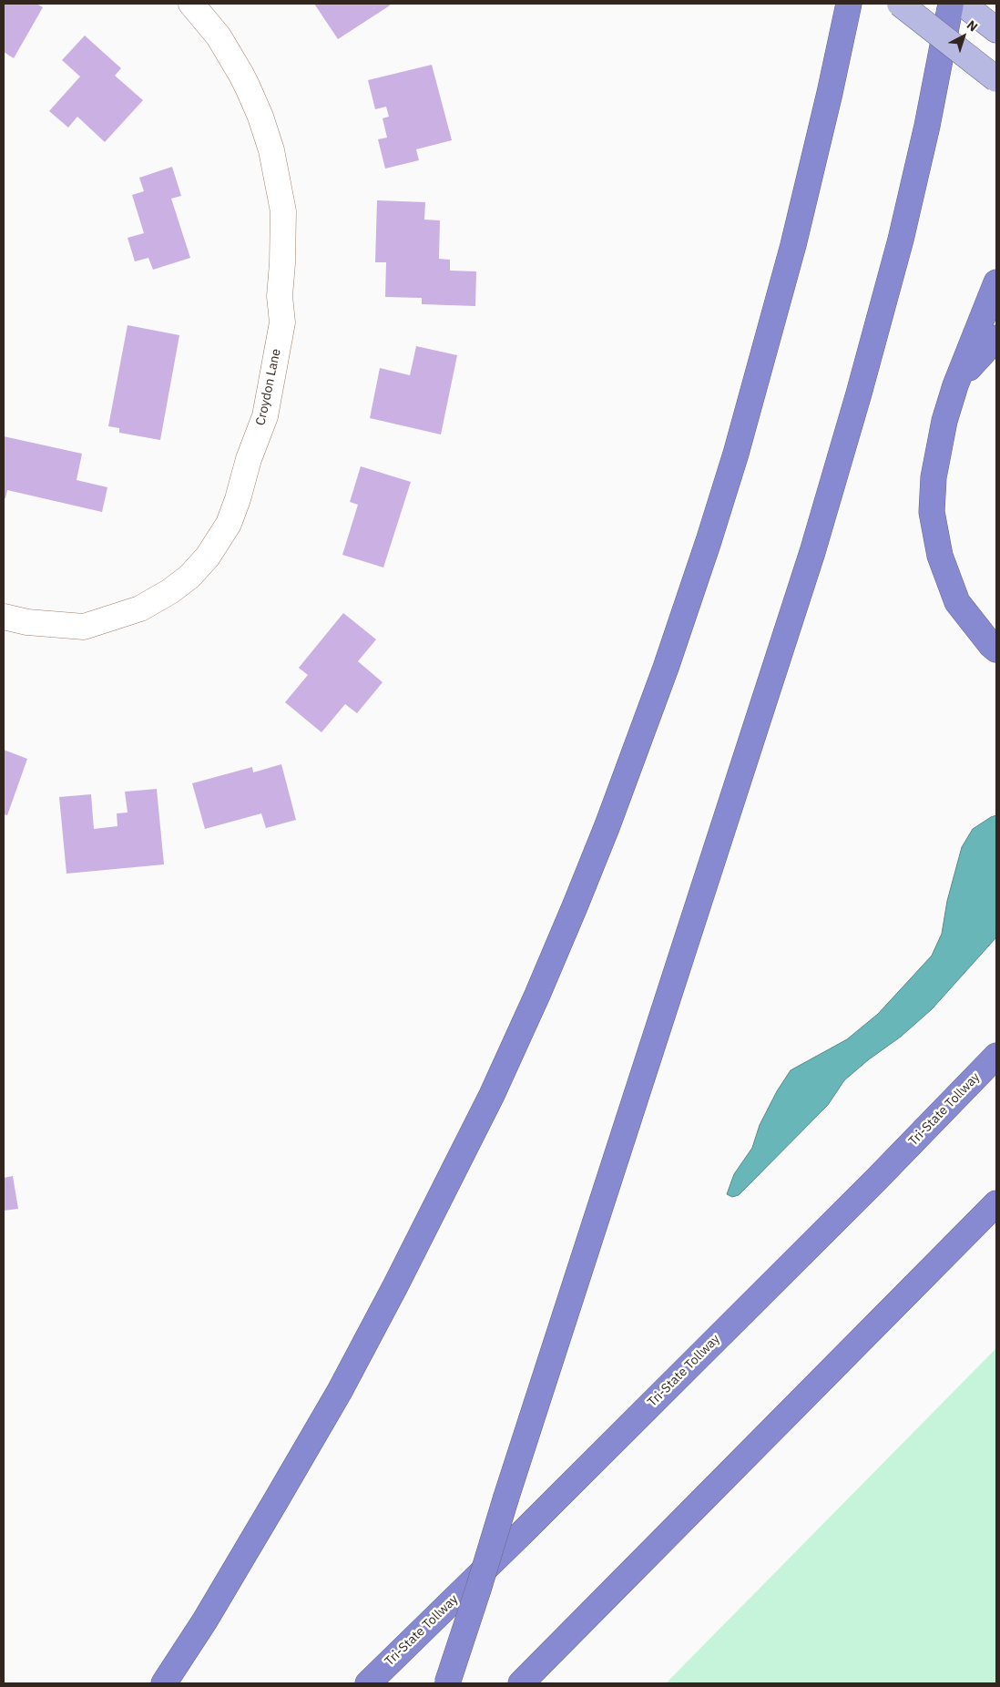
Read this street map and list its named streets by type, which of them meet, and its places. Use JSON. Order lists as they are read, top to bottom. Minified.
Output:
{"streets":{"highway":["Tri-State Tollway"],"street":["Croydon Lane"]},"north":"top right"}
